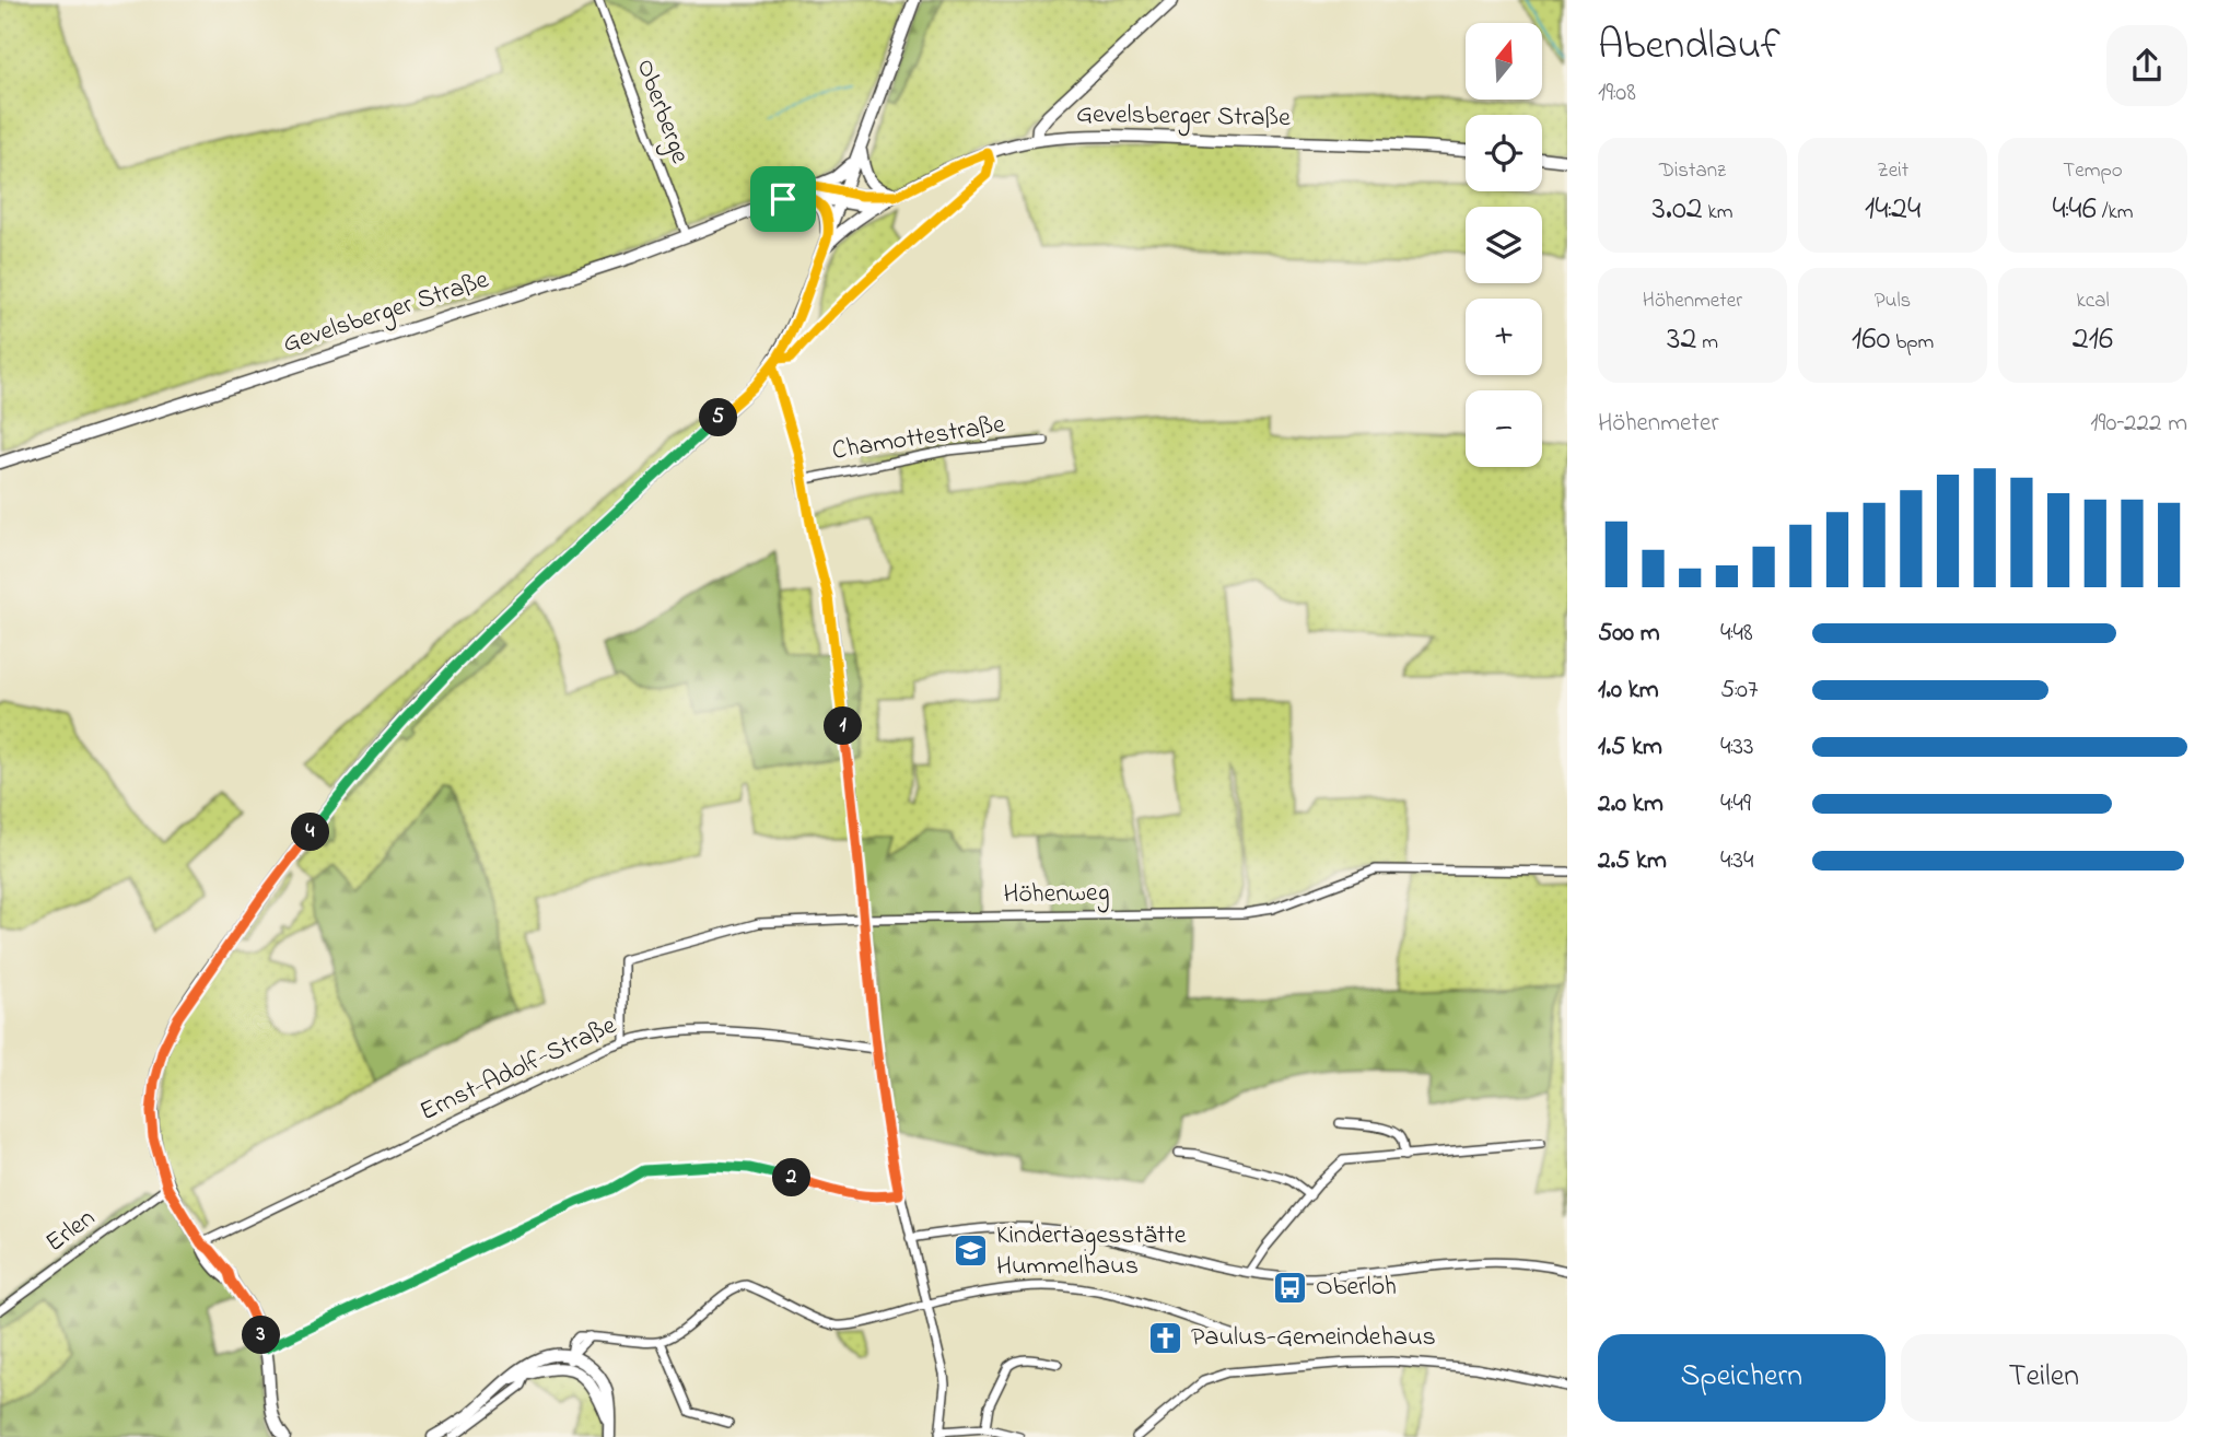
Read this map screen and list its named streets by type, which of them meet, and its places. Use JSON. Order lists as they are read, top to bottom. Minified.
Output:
{"streets":{"main road":["Gevelsberger Straße"],"street":["Oberberge","Chamottestraße","Höhenweg","Ernst-Adolf-Straße","Erlen"]},"crossings":[["Oberberge","Gevelsberger Straße"],["Höhenweg","Ernst-Adolf-Straße"]],"places":{"school or university":["Kindertagesstätte Hummelhaus"],"bus stop":["Oberloh"],"church":["Paulus-Gemeindehaus"]},"north":"top","page":{"heading":["Abendlauf","19:08"],"map_buttons":["+","−"],"stats":[["Distanz","3.02 km"],["Zeit","14:24"],["Tempo","4:46 /km"],["Höhenmeter","32 m"],["Puls","160 bpm"],["kcal","216"]],"chart":["Höhenmeter","190–222 m"],"pins":["5","1","4","2","3"],"list":[{"name":"500 m","note":"4:48"},{"name":"1.0 km","note":"5:07"},{"name":"1.5 km","note":"4:33"},{"name":"2.0 km","note":"4:49"},{"name":"2.5 km","note":"4:34"}],"buttons":["Speichern","Teilen"]}}
